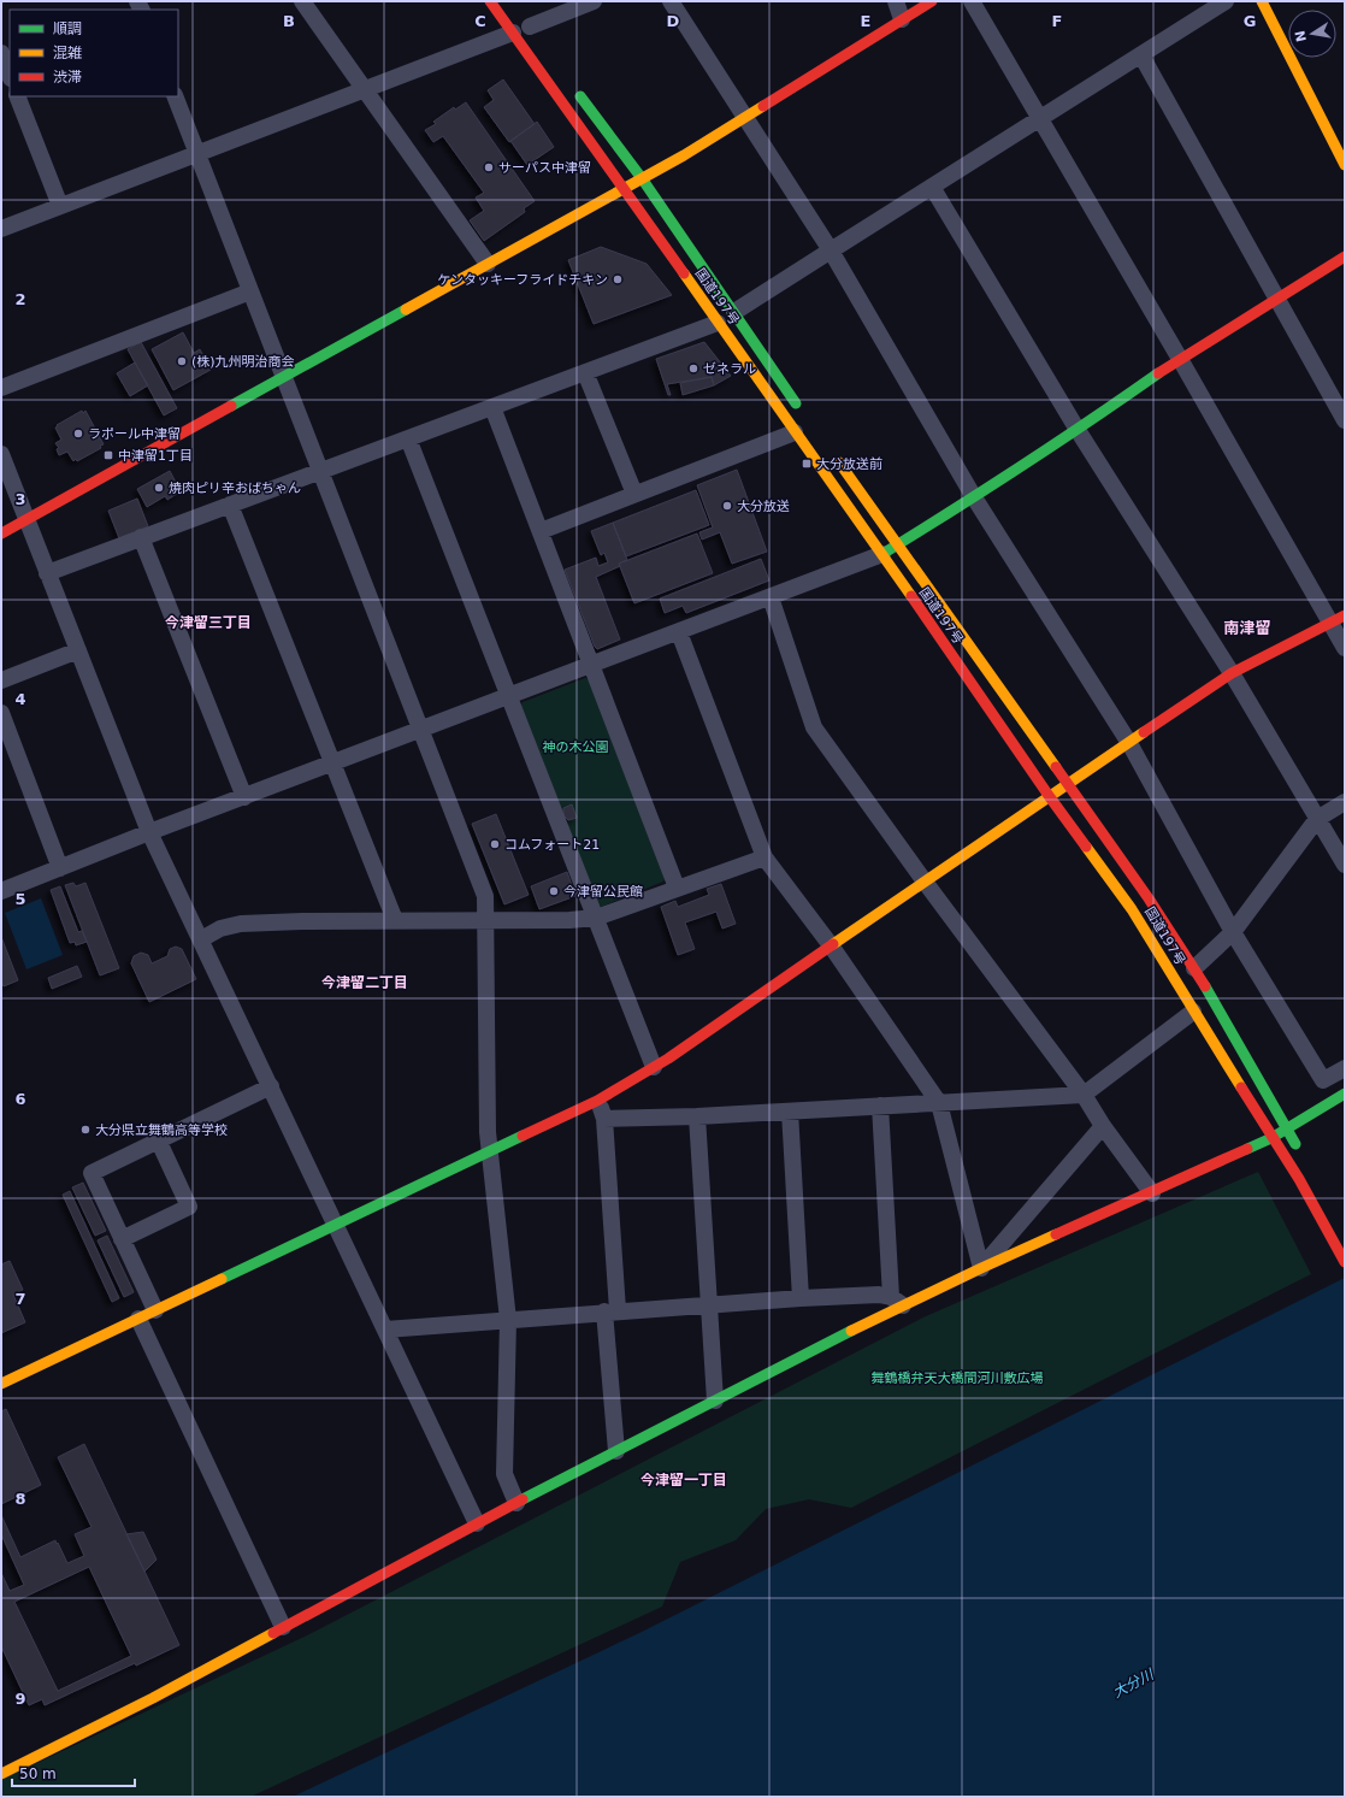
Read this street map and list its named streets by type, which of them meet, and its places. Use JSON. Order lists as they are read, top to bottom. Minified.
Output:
{"streets":{"main road":["国道197号"]},"districts":["今津留三丁目","南津留","今津留二丁目","今津留一丁目"],"water":["大分川"],"parks":["神の木公園","舞鶴橋弁天大橋間河川敷広場"],"places":{"other":["サーパス中津留","ケンタッキーフライドチキン","(株)九州明治商会","ゼネラル","ラポール中津留","焼肉ピリ辛おばちゃん","大分放送","コムフォート21","今津留公民館","大分県立舞鶴高等学校"],"transit":["中津留1丁目","大分放送前"]},"legend":["順調","混雑","渋滞"],"scale_bar":"50 m","north":"left","grid":{"columns":["B","C","D","E","F","G"],"rows":["2","3","4","5","6","7","8","9"]}}
